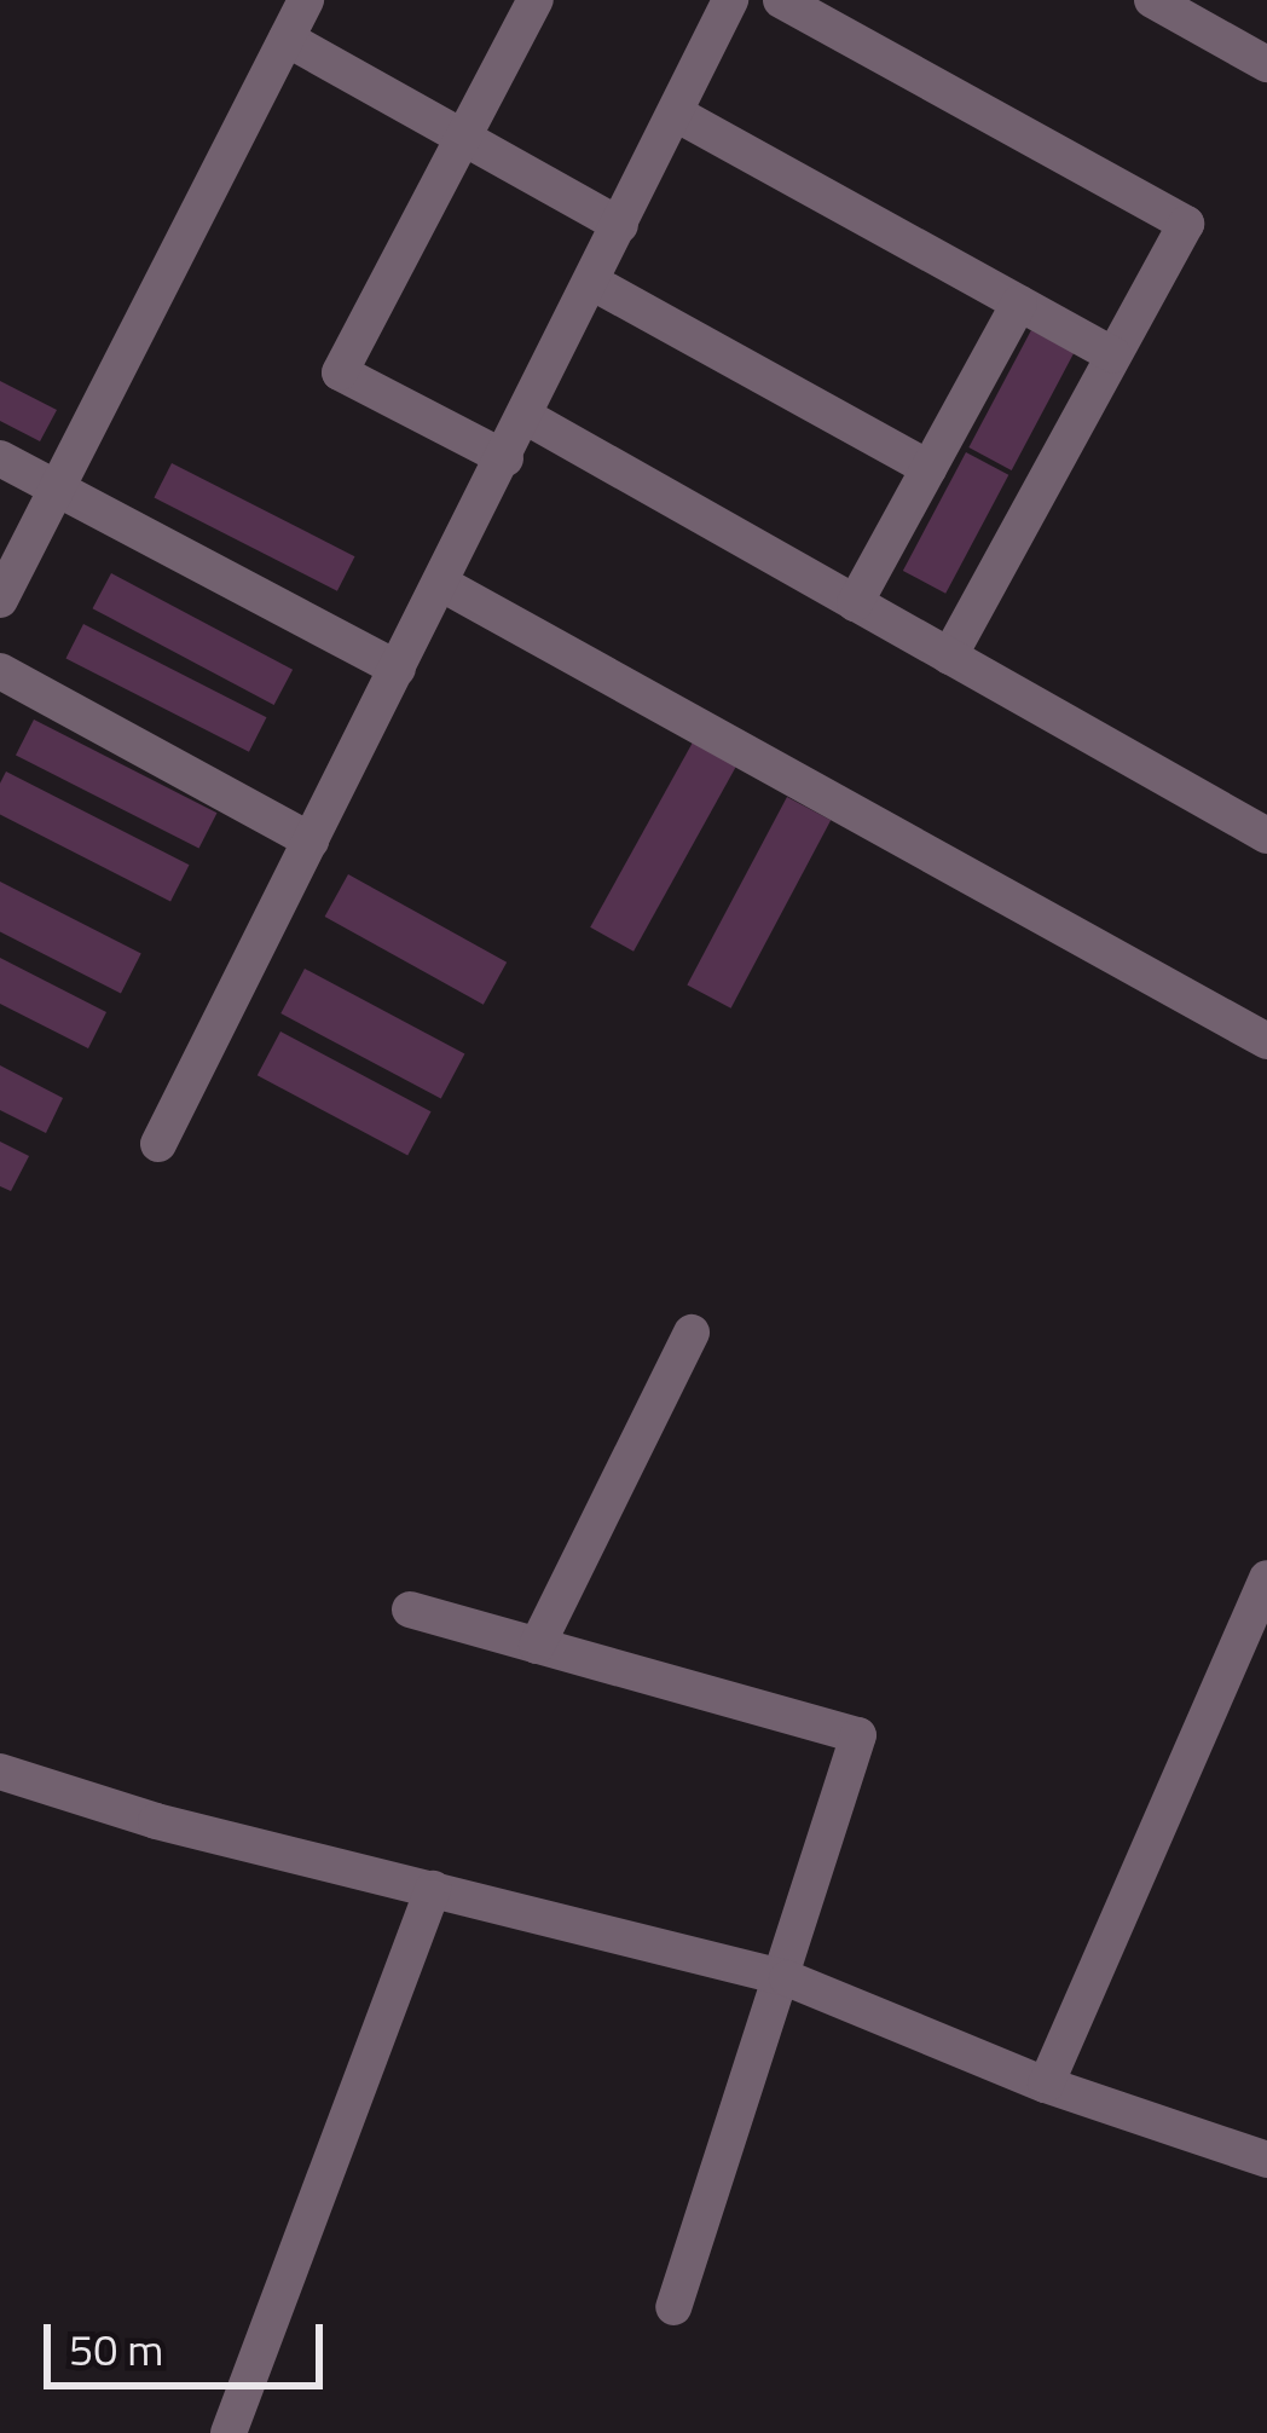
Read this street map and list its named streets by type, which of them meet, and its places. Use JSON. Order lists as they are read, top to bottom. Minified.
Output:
{"scale_bar":"50 m"}
